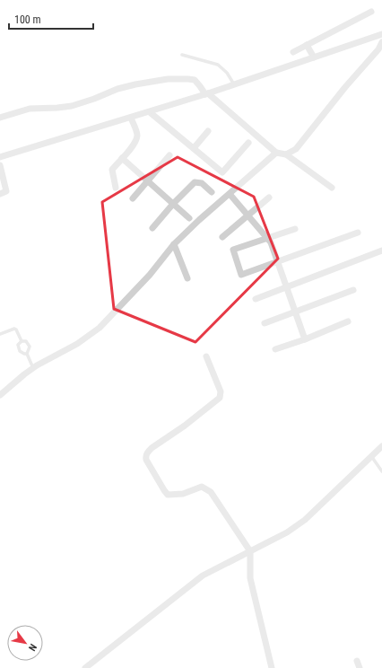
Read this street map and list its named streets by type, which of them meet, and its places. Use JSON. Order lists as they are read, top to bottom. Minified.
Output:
{"scale_bar":"100 m","north":"bottom right"}
